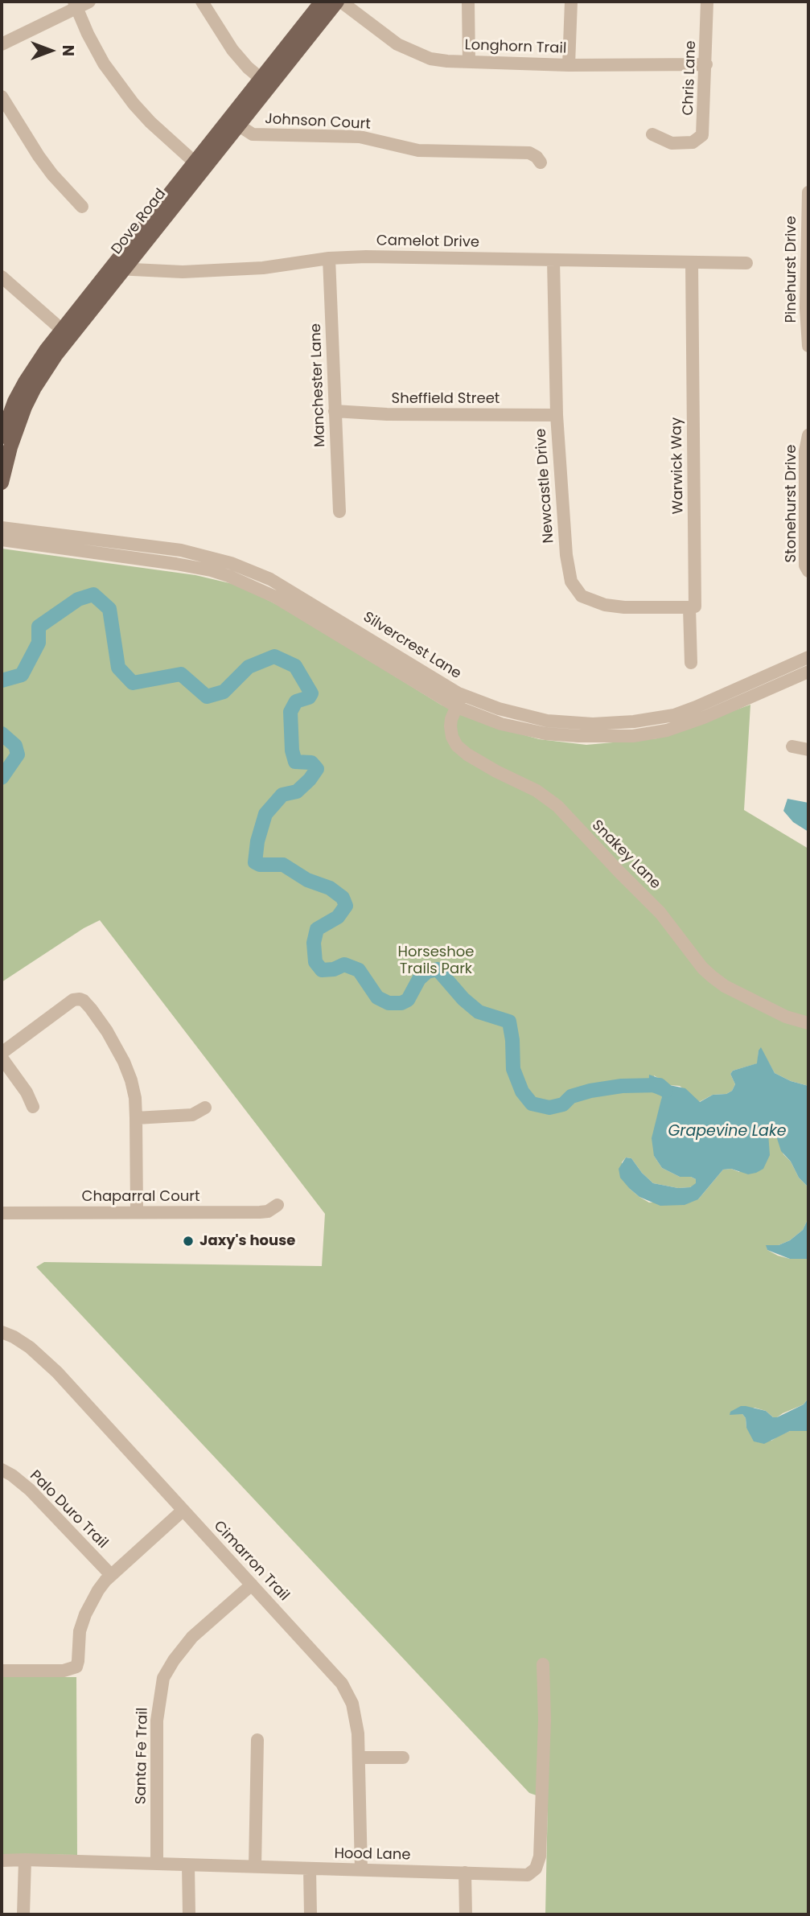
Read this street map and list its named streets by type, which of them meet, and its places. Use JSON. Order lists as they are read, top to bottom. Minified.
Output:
{"streets":{"main road":["Dove Road"],"street":["Longhorn Trail","Chris Lane","Johnson Court","Camelot Drive","Pinehurst Drive","Manchester Lane","Sheffield Street","Warwick Way","Newcastle Drive","Stonehurst Drive","Silvercrest Lane","Snakey Lane","Chaparral Court","Palo Duro Trail","Cimarron Trail","Santa Fe Trail","Hood Lane"]},"crossings":[["Longhorn Trail","Chris Lane"],["Johnson Court","Dove Road"],["Dove Road","Camelot Drive"],["Camelot Drive","Manchester Lane"],["Camelot Drive","Warwick Way"],["Camelot Drive","Newcastle Drive"],["Manchester Lane","Sheffield Street"],["Sheffield Street","Newcastle Drive"],["Warwick Way","Newcastle Drive"],["Silvercrest Lane","Snakey Lane"],["Cimarron Trail","Santa Fe Trail"],["Cimarron Trail","Hood Lane"],["Santa Fe Trail","Hood Lane"]],"water":["Grapevine Lake"],"parks":["Horseshoe Trails Park"],"places":["Jaxy's house"],"north":"right"}
